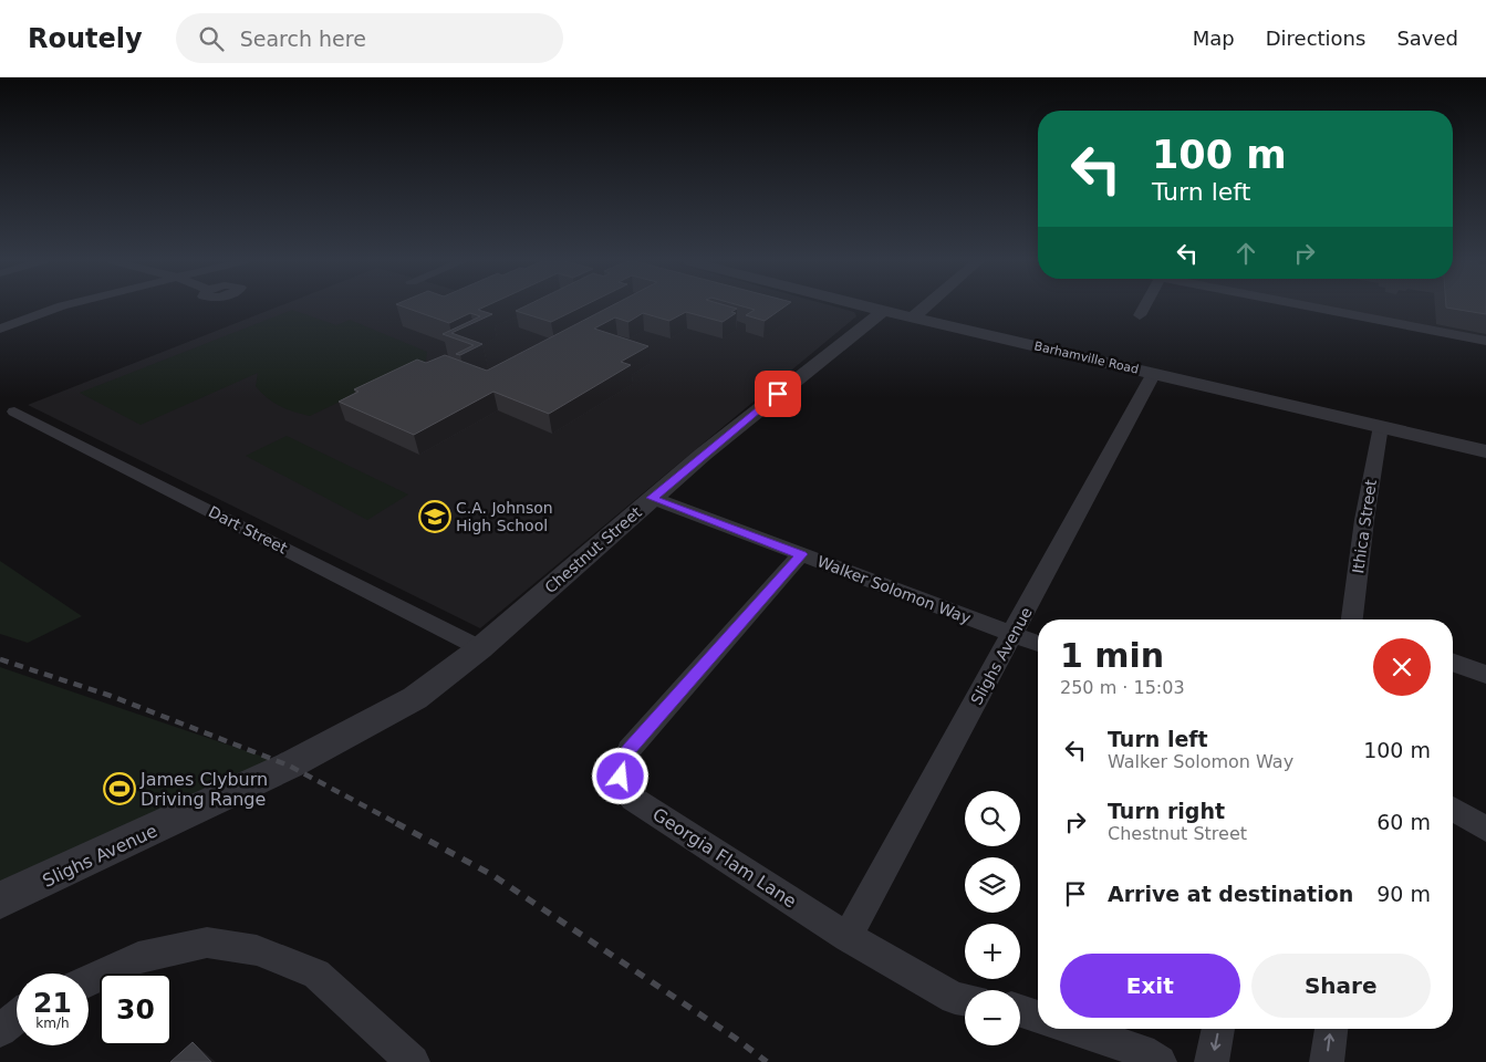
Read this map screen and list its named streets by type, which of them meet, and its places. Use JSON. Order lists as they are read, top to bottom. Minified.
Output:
{"streets":{"street":["Barhamville Road","Ithica Street","Dart Street","Chestnut Street","Walker Solomon Way","Slighs Avenue","Georgia Flam Lane"]},"crossings":[["Barhamville Road","Ithica Street"],["Barhamville Road","Chestnut Street"],["Barhamville Road","Slighs Avenue"],["Dart Street","Chestnut Street"],["Chestnut Street","Walker Solomon Way"],["Chestnut Street","Slighs Avenue"],["Walker Solomon Way","Slighs Avenue"],["Walker Solomon Way","Georgia Flam Lane"],["Slighs Avenue","Georgia Flam Lane"]],"places":{"school or university":["C.A. Johnson High School"],"sports":["James Clyburn Driving Range"]},"page":{"header":"Routely","search":"Search here","nav":["Map","Directions","Saved"],"turn":["100 m","Turn left"],"heading":["1 min","250 m · 15:03"],"list":[{"name":"Turn left","note":"Walker Solomon Way","value":"100 m"},{"name":"Turn right","note":"Chestnut Street","value":"60 m"},{"name":"Arrive at destination","value":"90 m"}],"map_buttons":["+","−"],"buttons":["Exit","Share"],"speed":"21 km/h","limit":"30"}}
